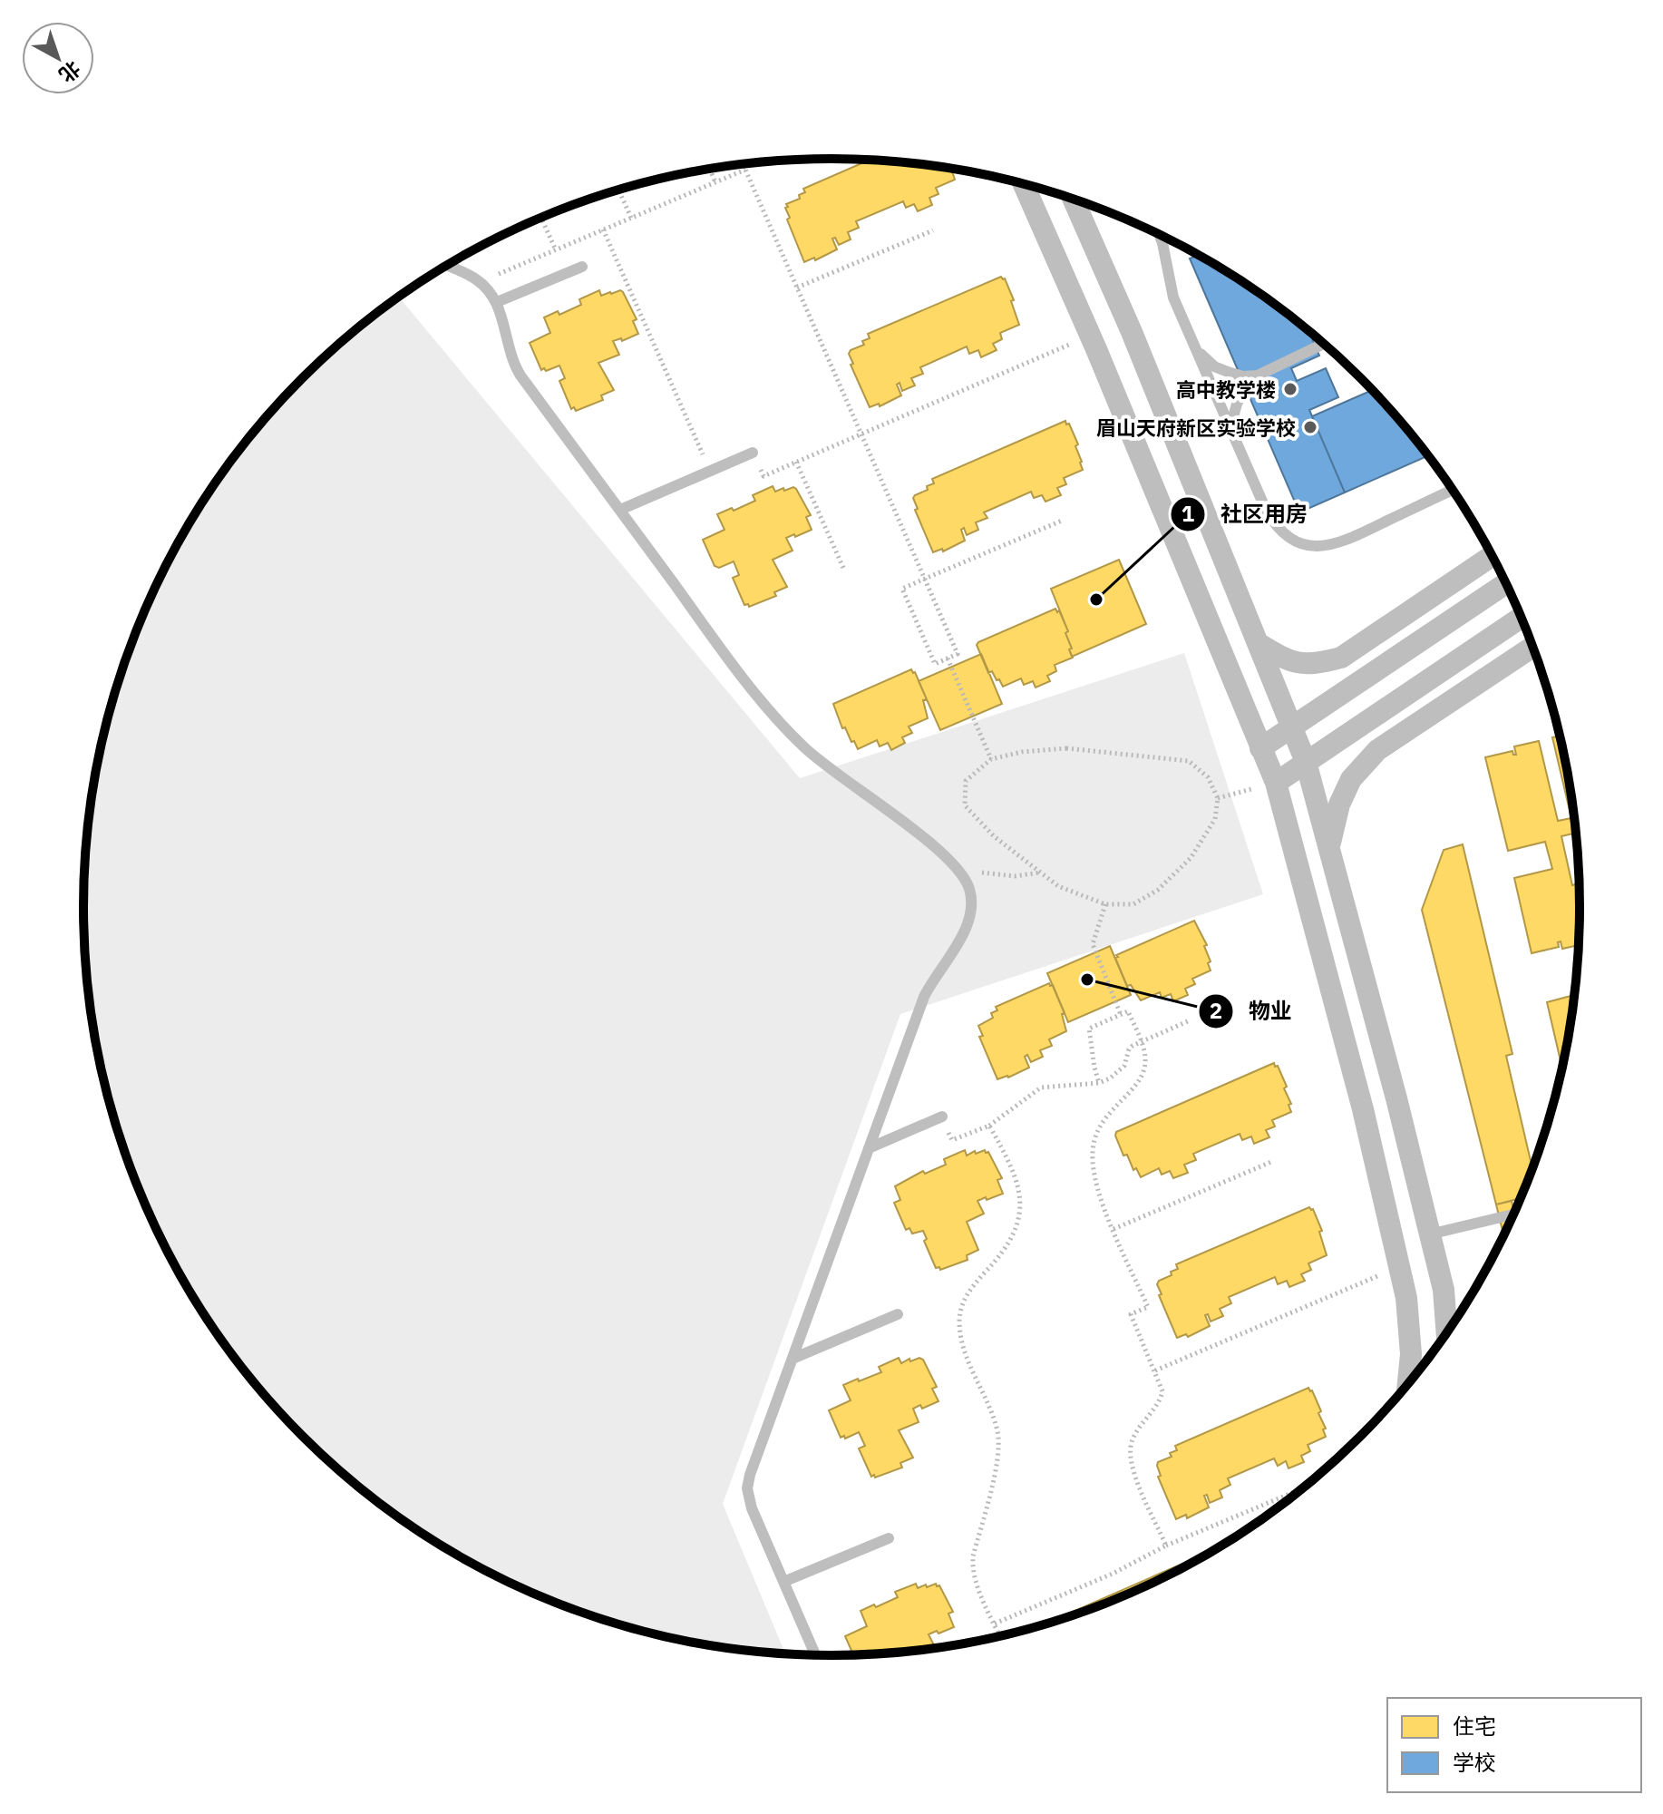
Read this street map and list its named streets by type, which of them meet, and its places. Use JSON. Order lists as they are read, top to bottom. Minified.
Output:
{"places":["高中教学楼","眉山天府新区实验学校","社区用房","物业"],"legend":["住宅","学校"],"north":"bottom right"}
